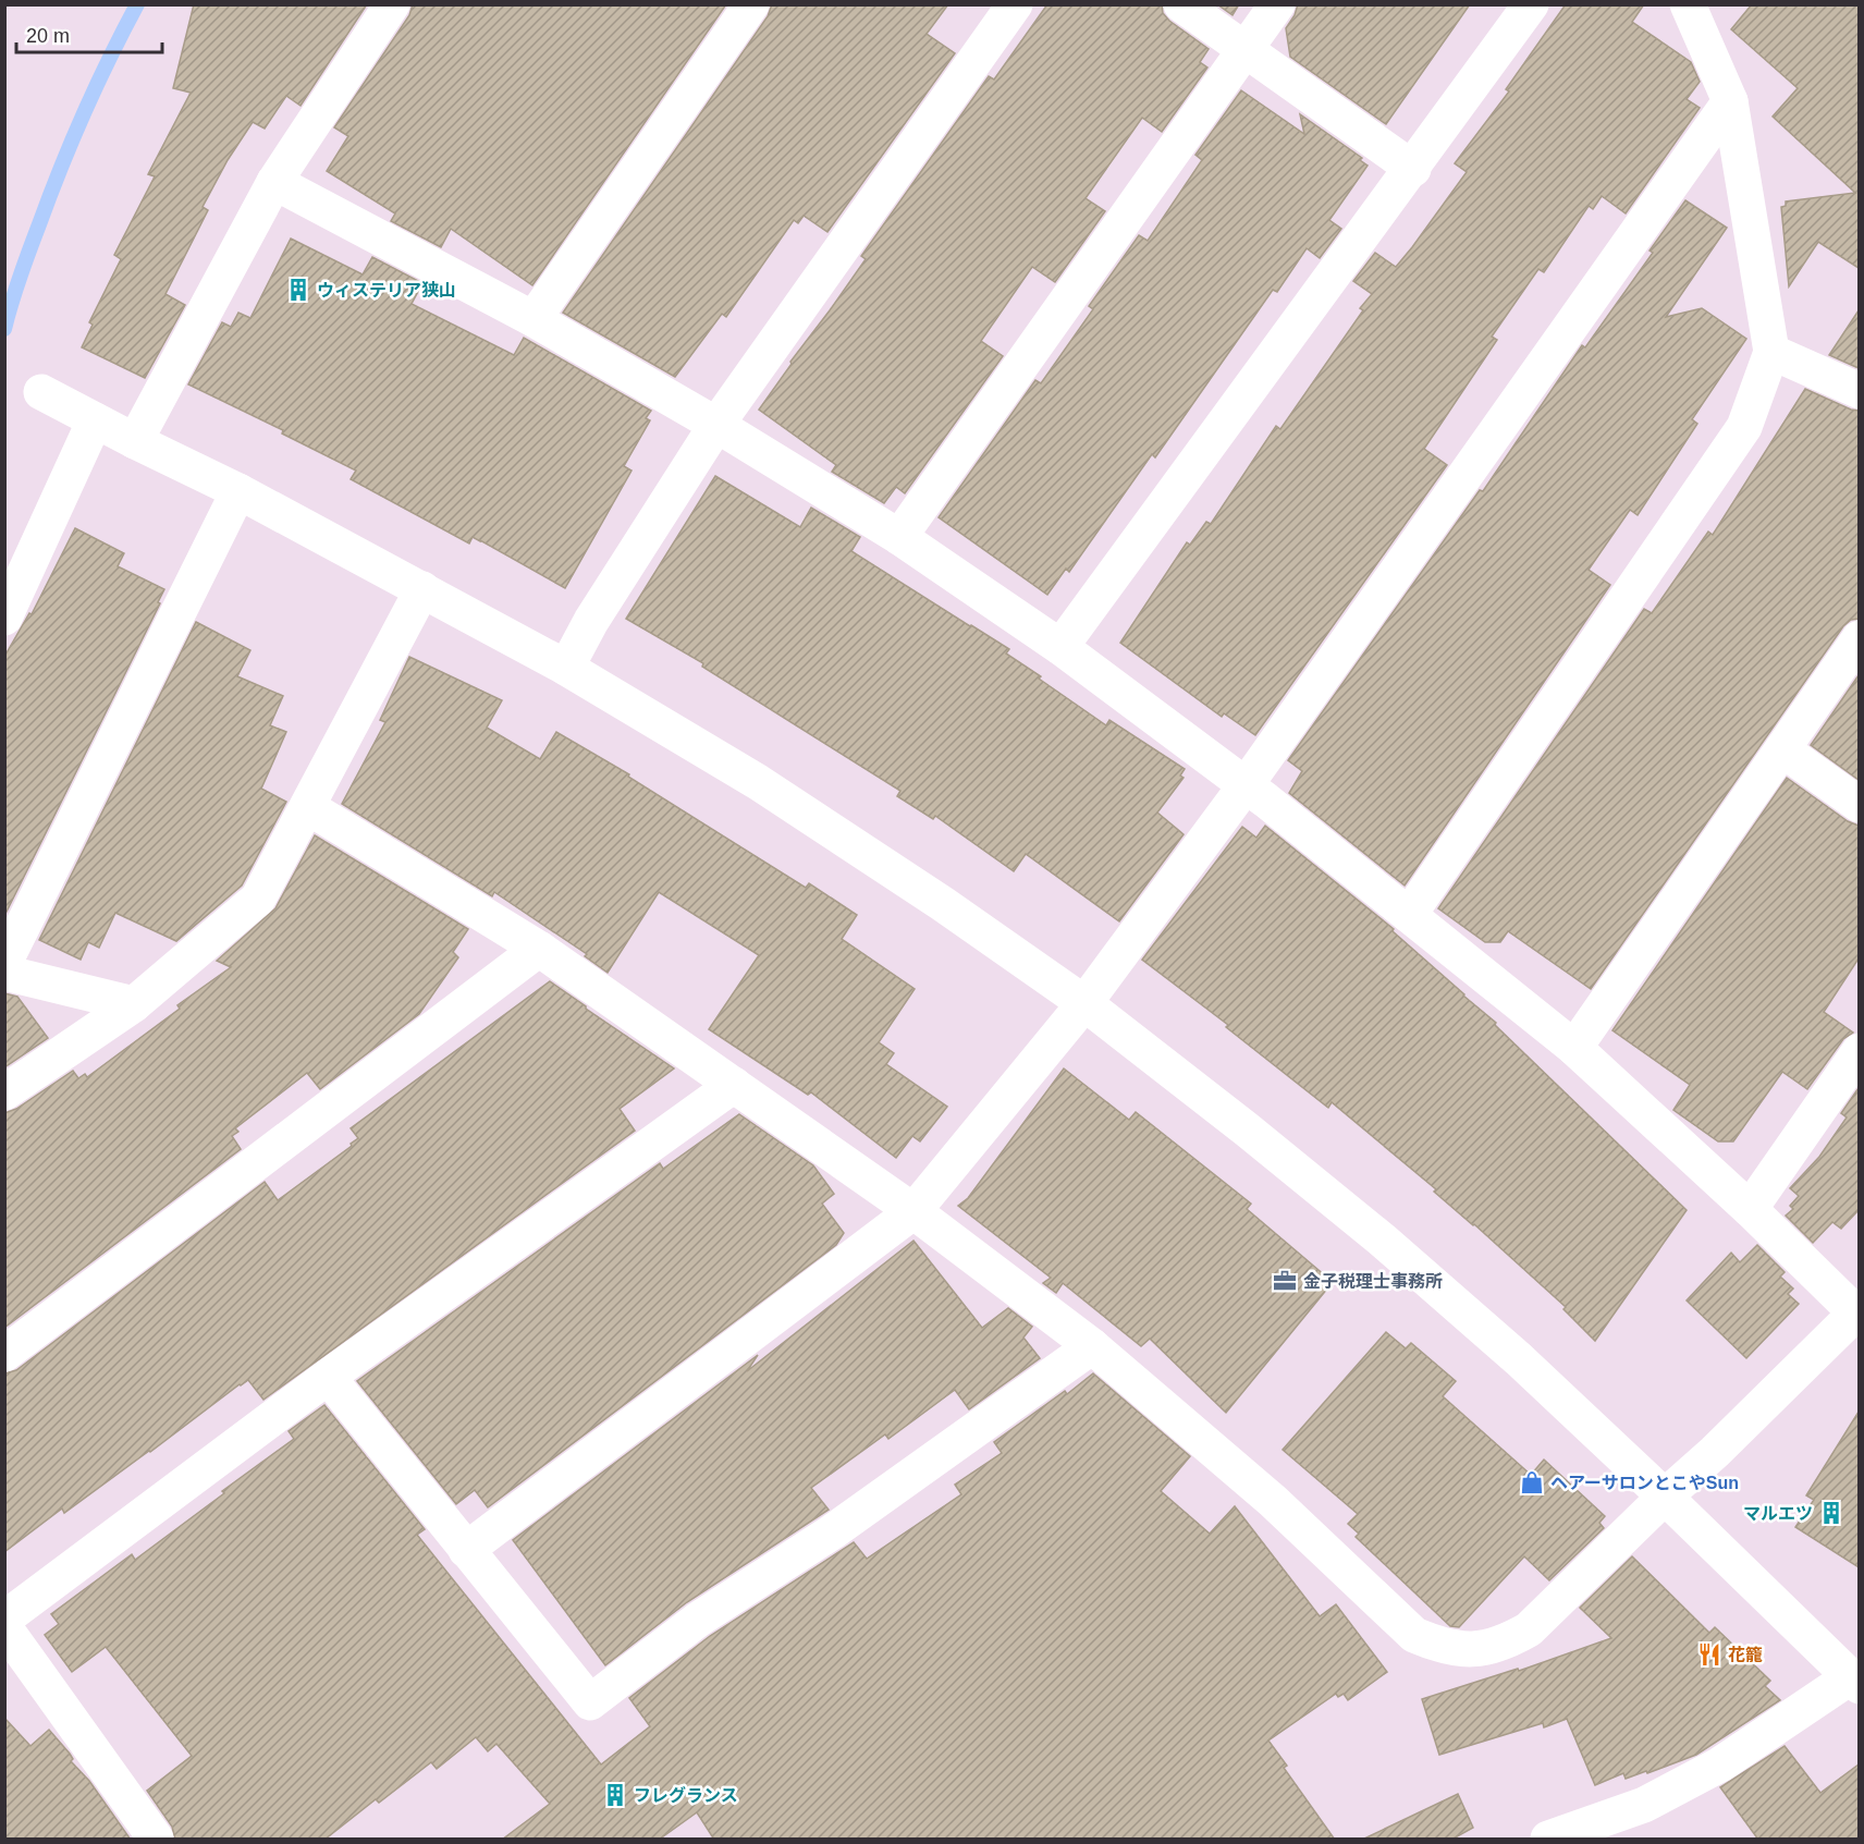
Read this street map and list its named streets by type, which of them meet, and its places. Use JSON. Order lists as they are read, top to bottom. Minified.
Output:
{"places":{"building":["ウィステリア狭山","マルエツ","フレグランス"],"office":["金子税理士事務所"],"shop":["ヘアーサロンとこやSun"],"restaurant":["花籠"]},"scale_bar":"20 m"}
